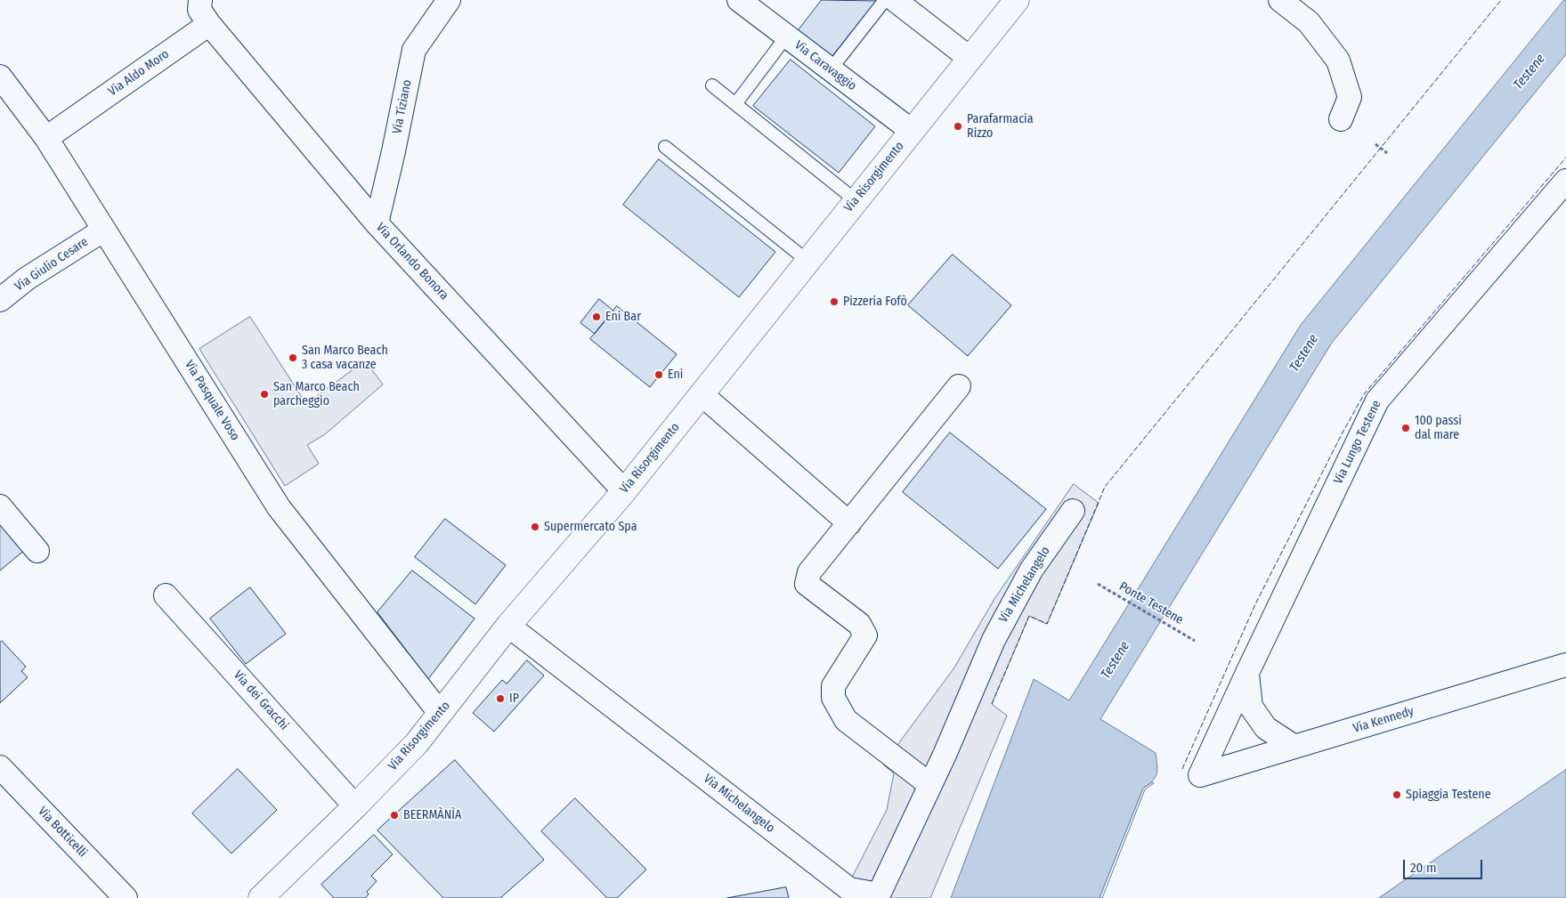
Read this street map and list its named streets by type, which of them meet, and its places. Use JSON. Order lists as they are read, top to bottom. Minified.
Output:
{"streets":{"main road":["Via Risorgimento"],"street":["Via Caravaggio","Via Aldo Moro","Via Tiziano","Via Orlando Bonora","Via Giulio Cesare","Via Pasquale Voso","Via Lungo Testene","Via Michelangelo","Via dei Gracchi","Via Kennedy","Via Botticelli"],"path":["Ponte Testene"]},"crossings":[["Via Caravaggio","Via Risorgimento"],["Via Aldo Moro","Via Orlando Bonora"],["Via Aldo Moro","Via Pasquale Voso"],["Via Tiziano","Via Orlando Bonora"],["Via Risorgimento","Via Orlando Bonora"],["Via Risorgimento","Via Pasquale Voso"],["Via Risorgimento","Via Michelangelo"],["Via Risorgimento","Via dei Gracchi"],["Via Giulio Cesare","Via Pasquale Voso"],["Via Lungo Testene","Via Kennedy"]],"water":["Testene"],"places":["Parafarmacia Rizzo","Pizzeria Fofò","Eni Bar","San Marco Beach 3 casa vacanze","Eni","San Marco Beach parcheggio","100 passi dal mare","Supermercato Spa","IP","Spiaggia Testene","BEERMÀNÌA"],"scale_bar":"20 m"}
